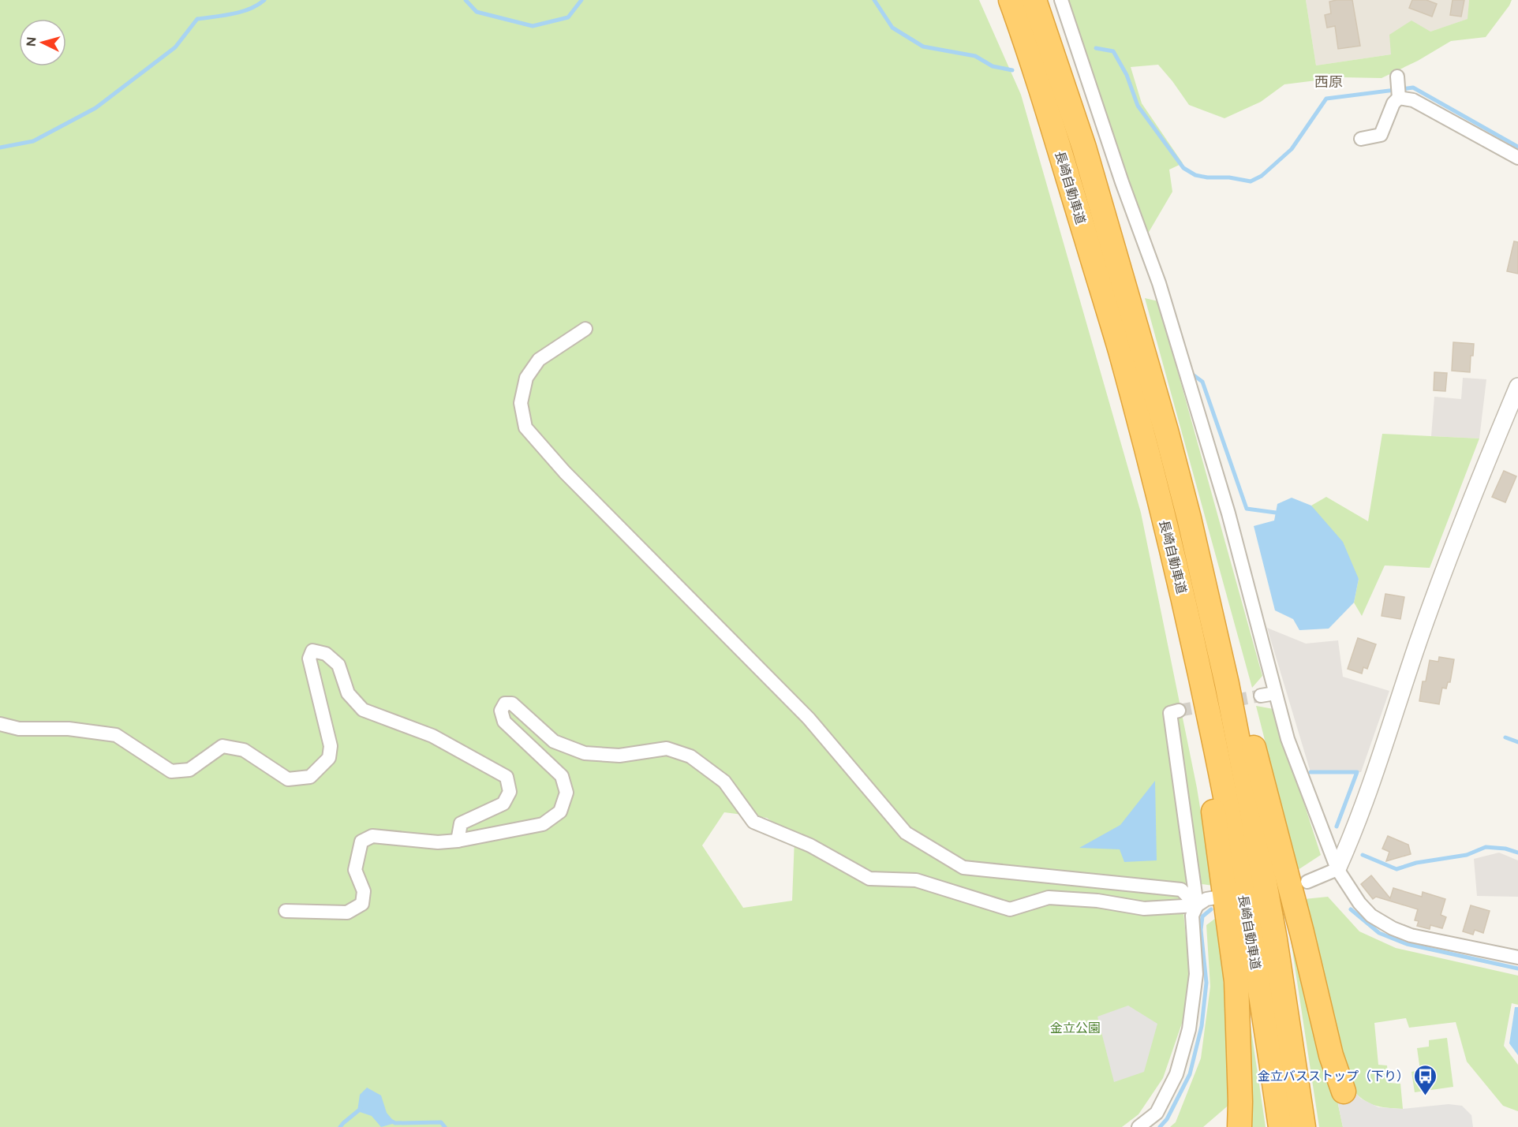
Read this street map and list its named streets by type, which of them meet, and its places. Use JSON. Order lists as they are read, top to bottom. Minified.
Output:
{"streets":{"highway":["長崎自動車道"]},"districts":["西原"],"parks":["金立公園"],"places":{"bus stop":["金立バスストップ（下り）"]},"north":"left"}
